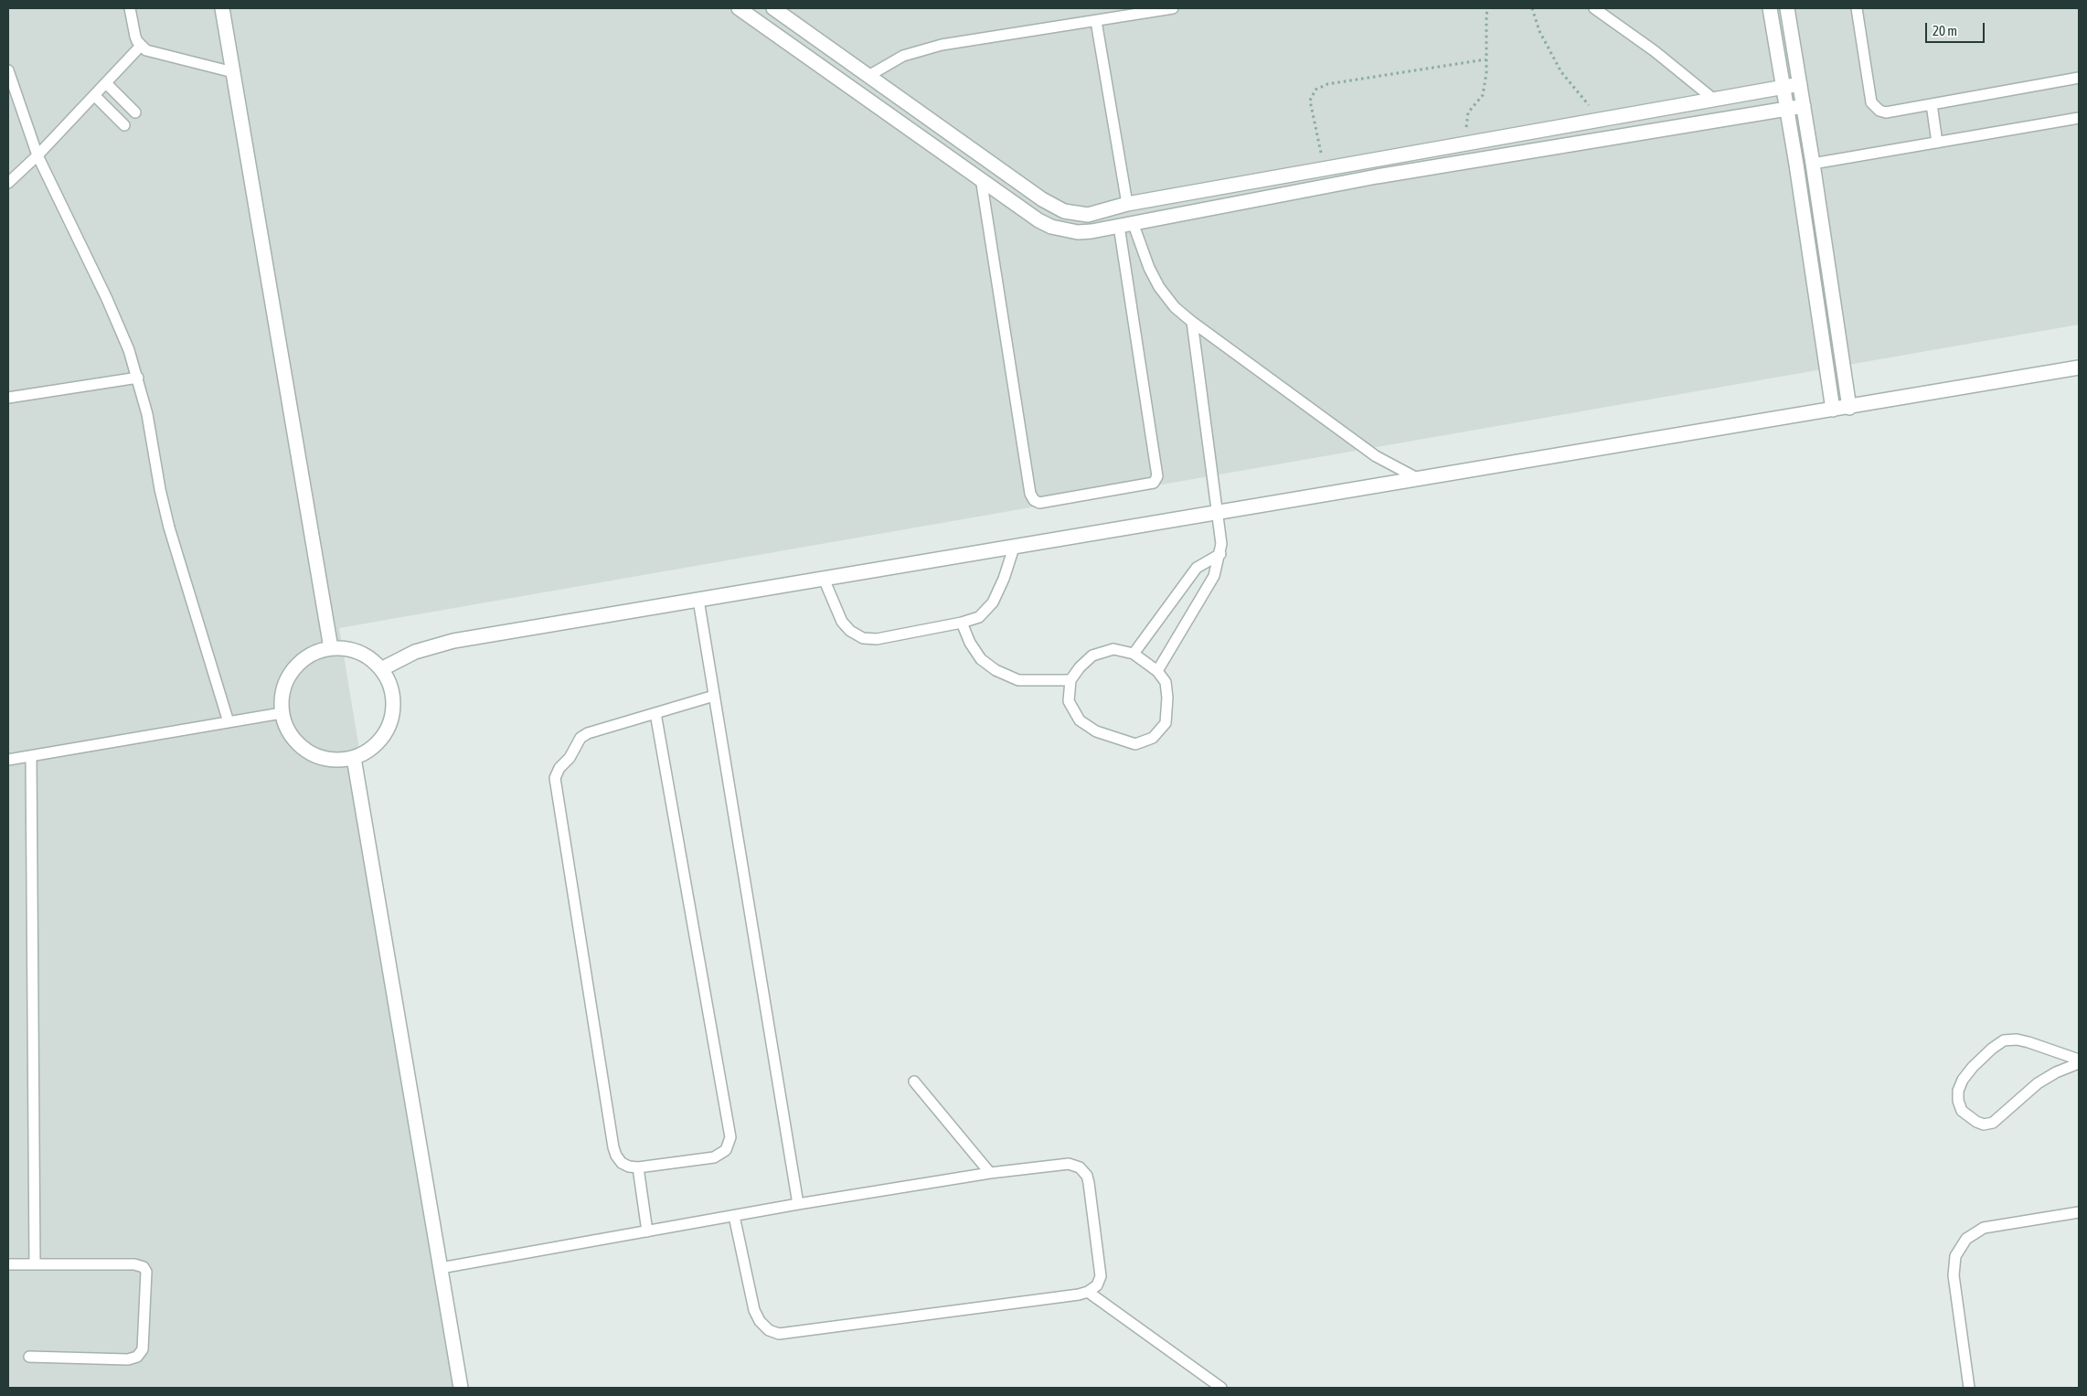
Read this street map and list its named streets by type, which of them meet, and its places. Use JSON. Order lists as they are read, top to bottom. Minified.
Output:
{"scale_bar":"20 m"}
